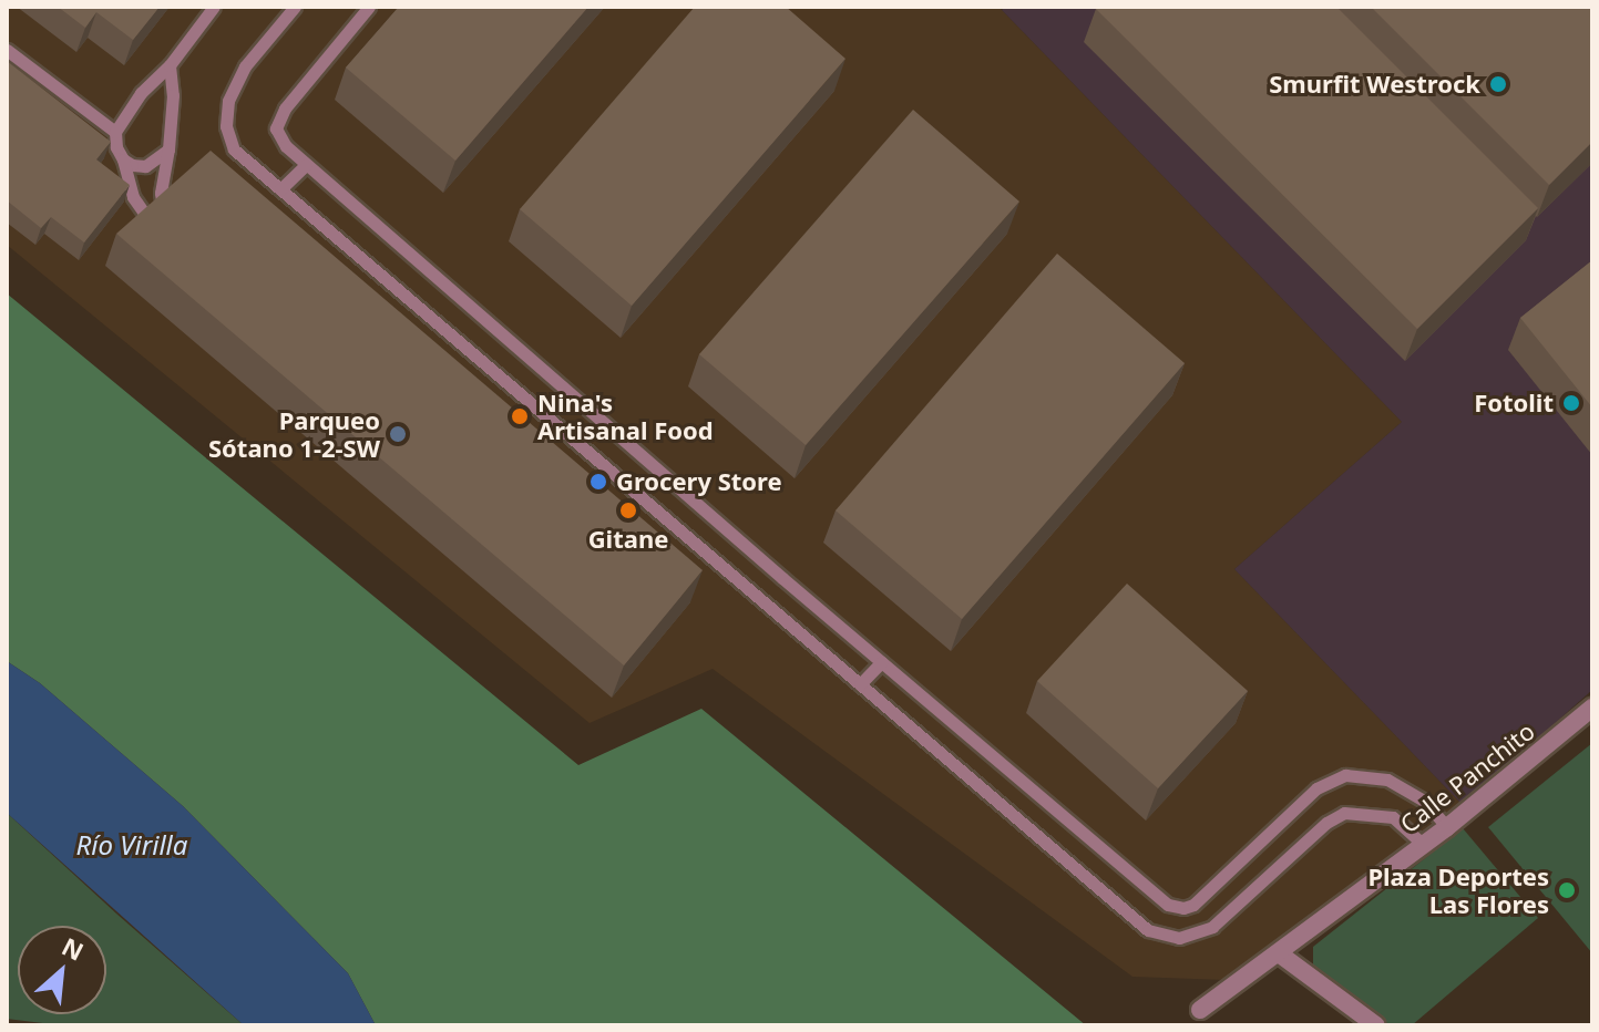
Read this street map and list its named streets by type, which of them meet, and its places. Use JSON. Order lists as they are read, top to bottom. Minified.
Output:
{"streets":{"street":["Calle Panchito"]},"water":["Río Virilla"],"places":["Smurfit Westrock","Fotolit","Nina's Artisanal Food","Parqueo Sótano 1-2-SW","Grocery Store","Gitane","Plaza Deportes Las Flores"],"north":"top right"}
